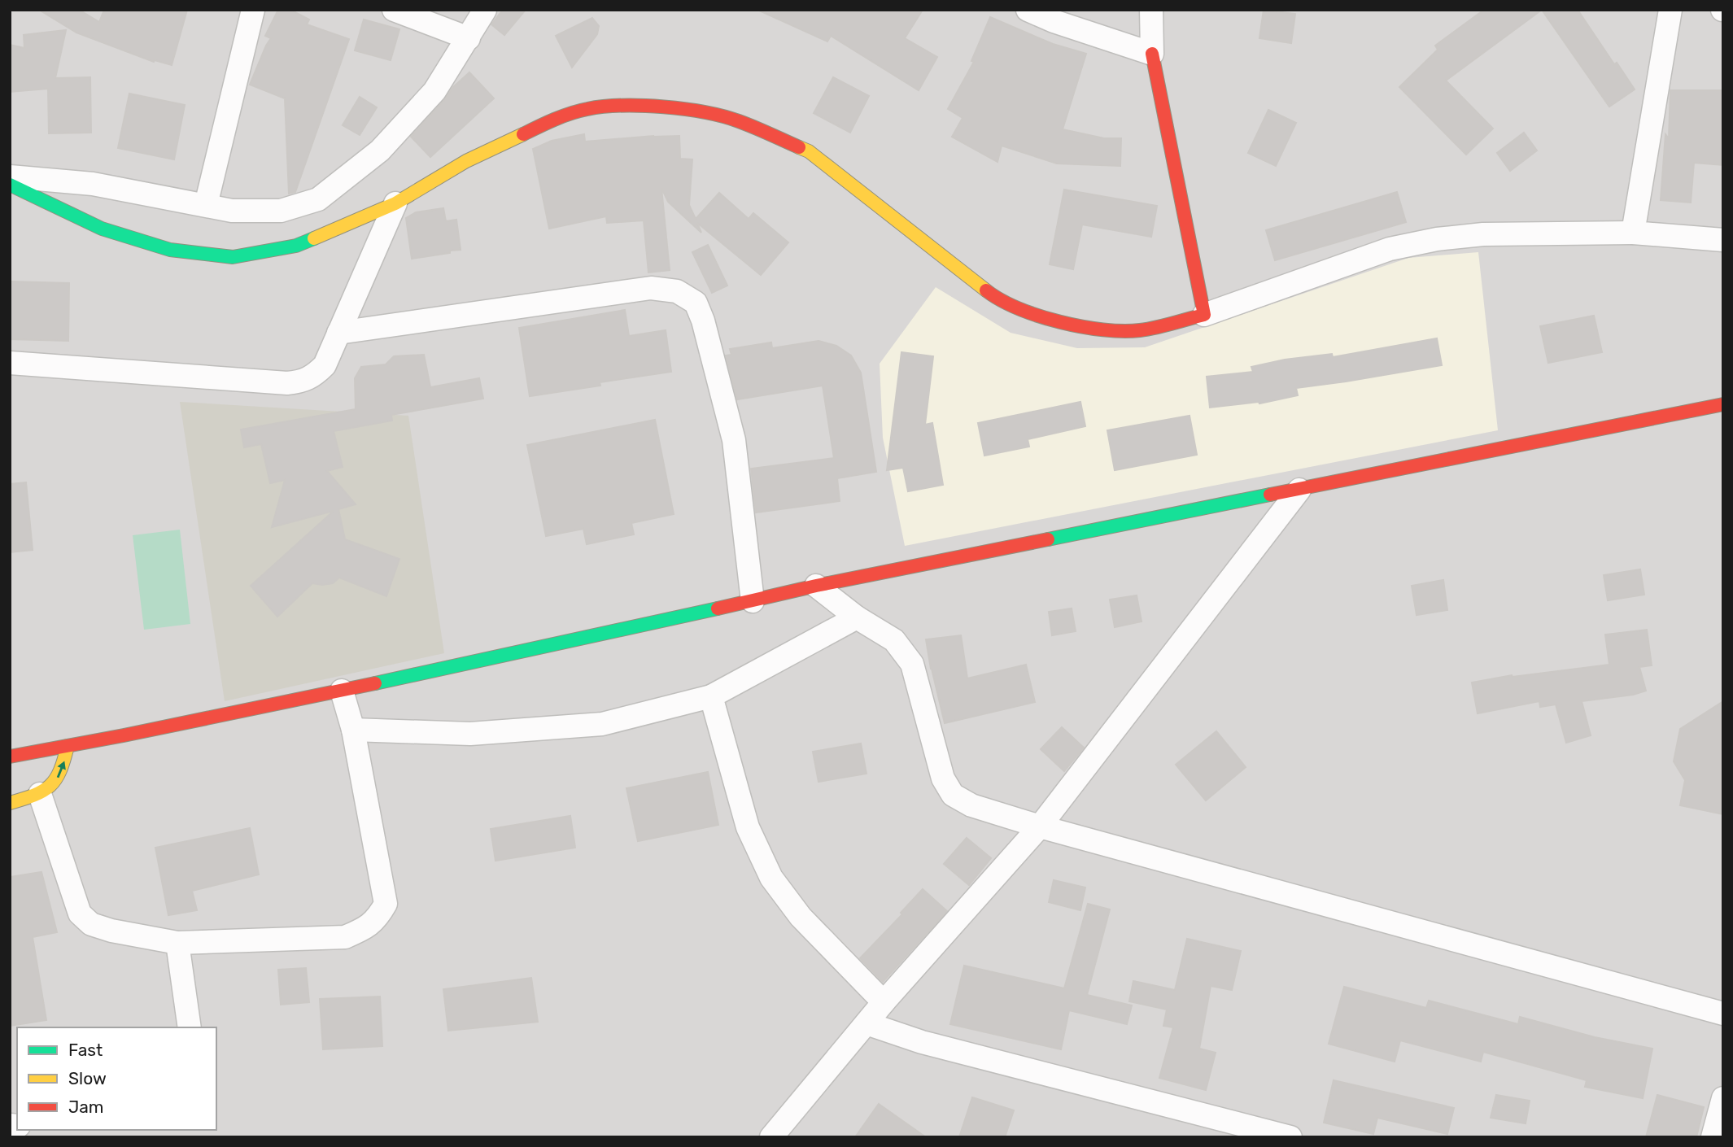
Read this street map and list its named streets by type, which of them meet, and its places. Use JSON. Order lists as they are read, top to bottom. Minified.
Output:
{"legend":["Fast","Slow","Jam"]}
